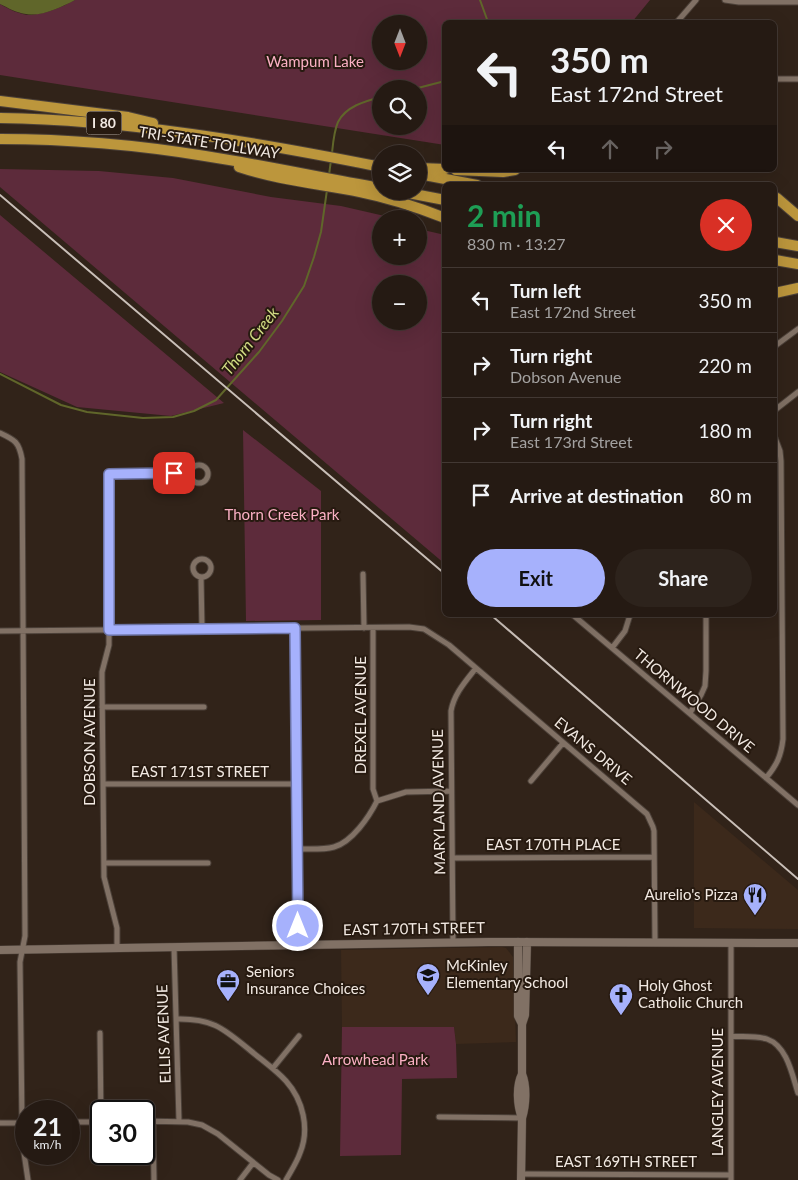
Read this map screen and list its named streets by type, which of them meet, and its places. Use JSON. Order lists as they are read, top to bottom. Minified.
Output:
{"streets":{"highway":["I 80","TRI-STATE TOLLWAY"],"street":["THORNWOOD DRIVE","DREXEL AVENUE","DOBSON AVENUE","EVANS DRIVE","EAST 171ST STREET","MARYLAND AVENUE","EAST 170TH PLACE","EAST 170TH STREET","ELLIS AVENUE","LANGLEY AVENUE","EAST 169TH STREET"]},"crossings":[["DREXEL AVENUE","EVANS DRIVE"],["DOBSON AVENUE","EAST 171ST STREET"],["DOBSON AVENUE","EAST 170TH STREET"],["EVANS DRIVE","MARYLAND AVENUE"],["EVANS DRIVE","EAST 170TH PLACE"],["EVANS DRIVE","EAST 170TH STREET"],["MARYLAND AVENUE","EAST 170TH PLACE"],["MARYLAND AVENUE","EAST 170TH STREET"],["EAST 170TH STREET","ELLIS AVENUE"],["EAST 170TH STREET","LANGLEY AVENUE"],["LANGLEY AVENUE","EAST 169TH STREET"]],"water":["Thorn Creek"],"parks":["Wampum Lake","Thorn Creek Park","Arrowhead Park"],"places":{"restaurant":["Aurelio's Pizza"],"school or university":["McKinley Elementary School"],"office":["Seniors Insurance Choices"],"church":["Holy Ghost Catholic Church"]},"north":"bottom","page":{"map_buttons":["+","−"],"turn":["350 m","East 172nd Street"],"heading":["2 min","830 m · 13:27"],"list":[{"name":"Turn left","note":"East 172nd Street","value":"350 m"},{"name":"Turn right","note":"Dobson Avenue","value":"220 m"},{"name":"Turn right","note":"East 173rd Street","value":"180 m"},{"name":"Arrive at destination","value":"80 m"}],"buttons":["Exit","Share"],"speed":"21 km/h","limit":"30"}}
